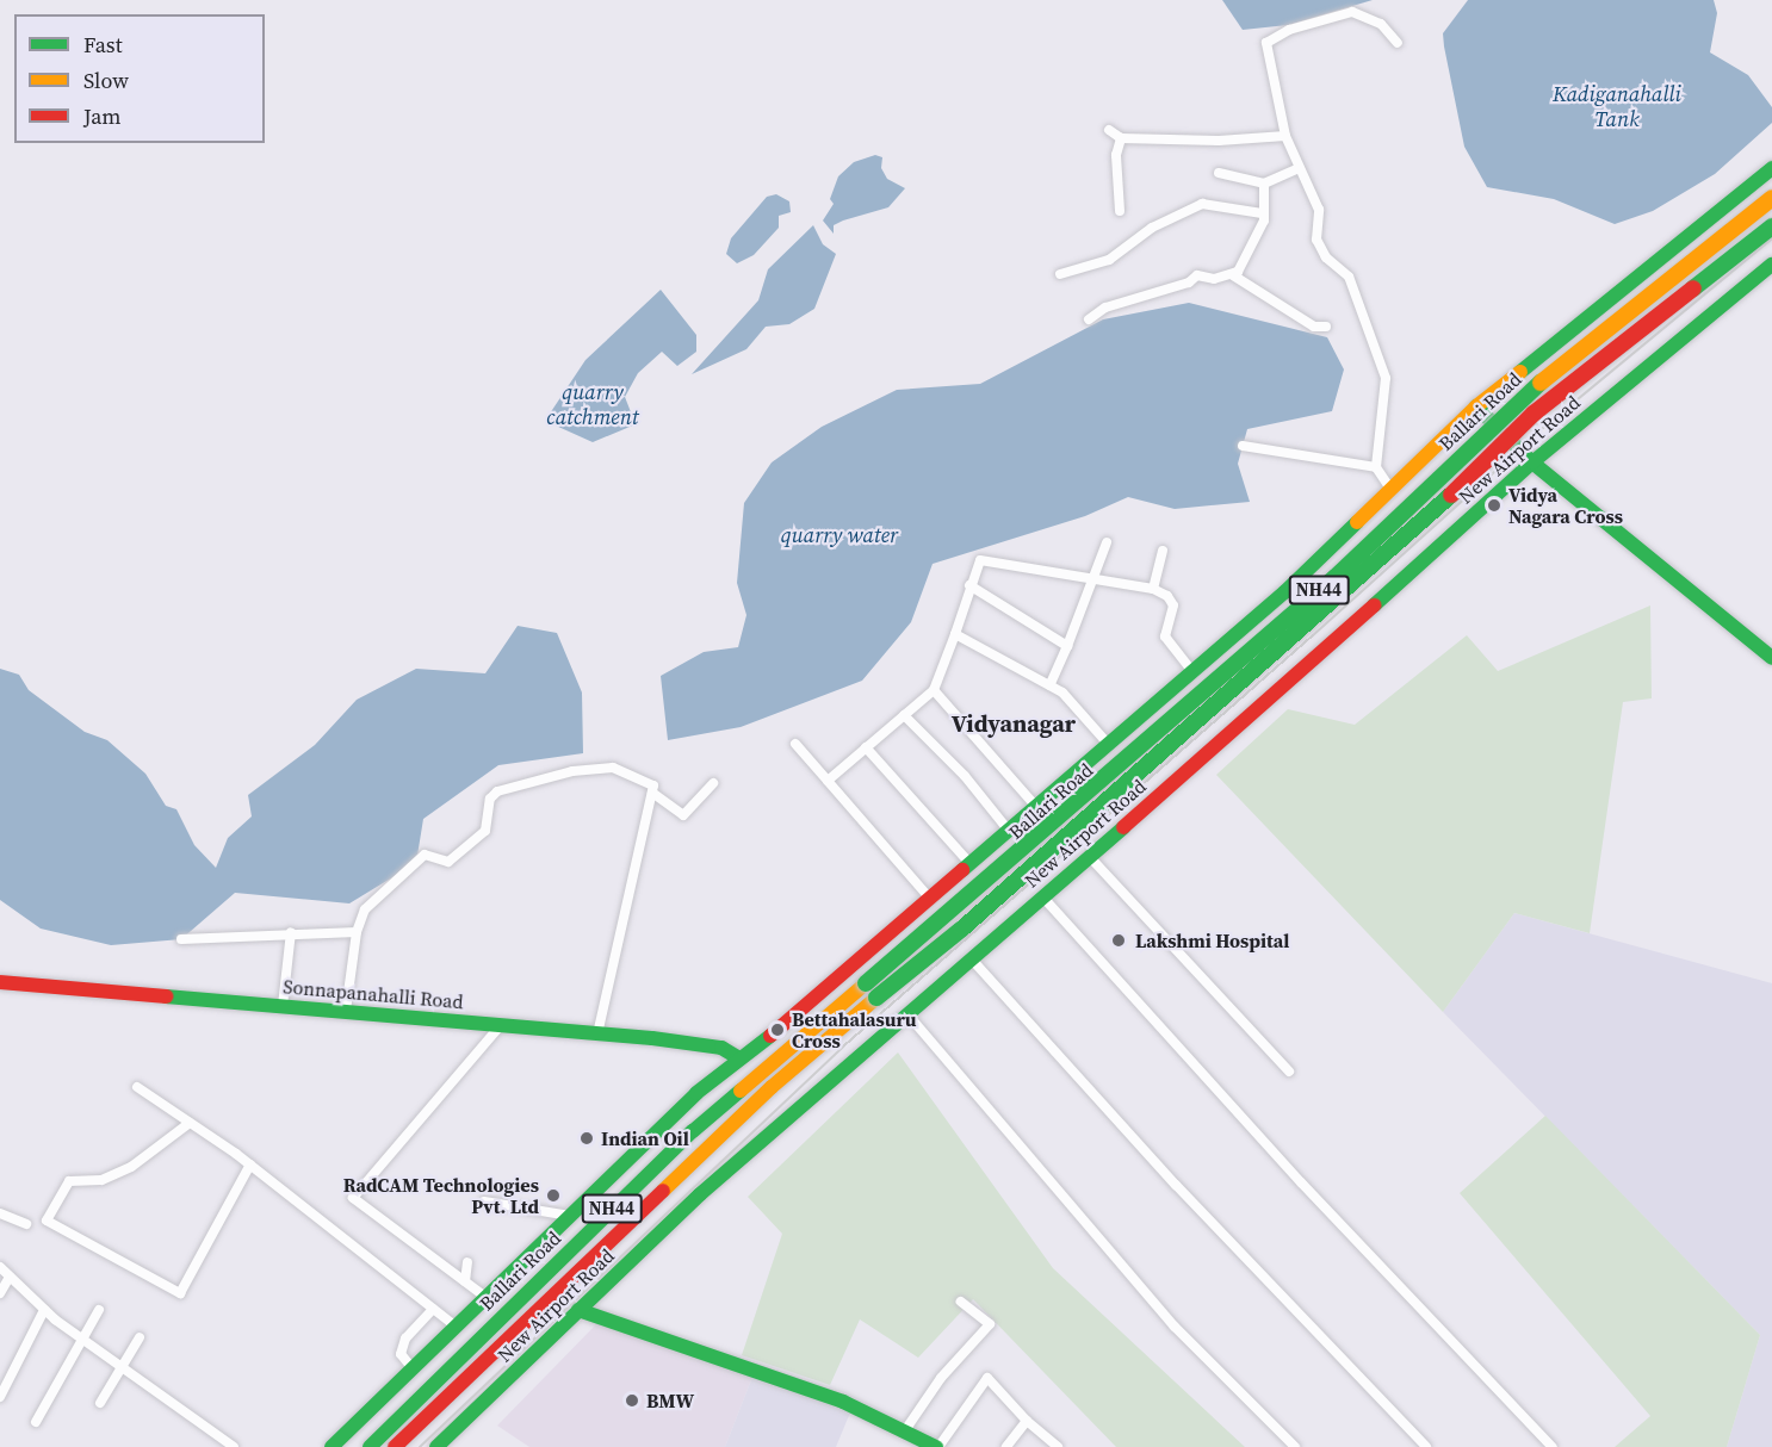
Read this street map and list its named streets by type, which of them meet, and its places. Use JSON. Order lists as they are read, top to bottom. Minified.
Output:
{"streets":{"main road":["Ballari Road","New Airport Road","NH44","Sonnapanahalli Road"]},"districts":["Vidyanagar"],"water":["Kadiganahalli Tank","quarry catchment","quarry water"],"places":["Vidya Nagara Cross","Lakshmi Hospital","Bettahalasuru Cross","Indian Oil","RadCAM Technologies Pvt. Ltd","BMW"],"legend":["Fast","Slow","Jam"]}
